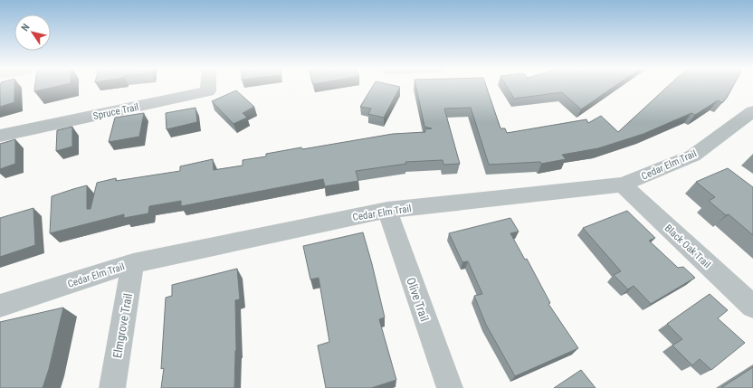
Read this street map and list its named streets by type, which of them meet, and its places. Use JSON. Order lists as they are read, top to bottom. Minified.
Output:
{"streets":{"street":["Spruce Trail","Cedar Elm Trail","Black Oak Trail","Olive Trail","Elmgrove Trail"]},"crossings":[["Cedar Elm Trail","Black Oak Trail"],["Cedar Elm Trail","Olive Trail"],["Cedar Elm Trail","Elmgrove Trail"]],"north":"top left"}
